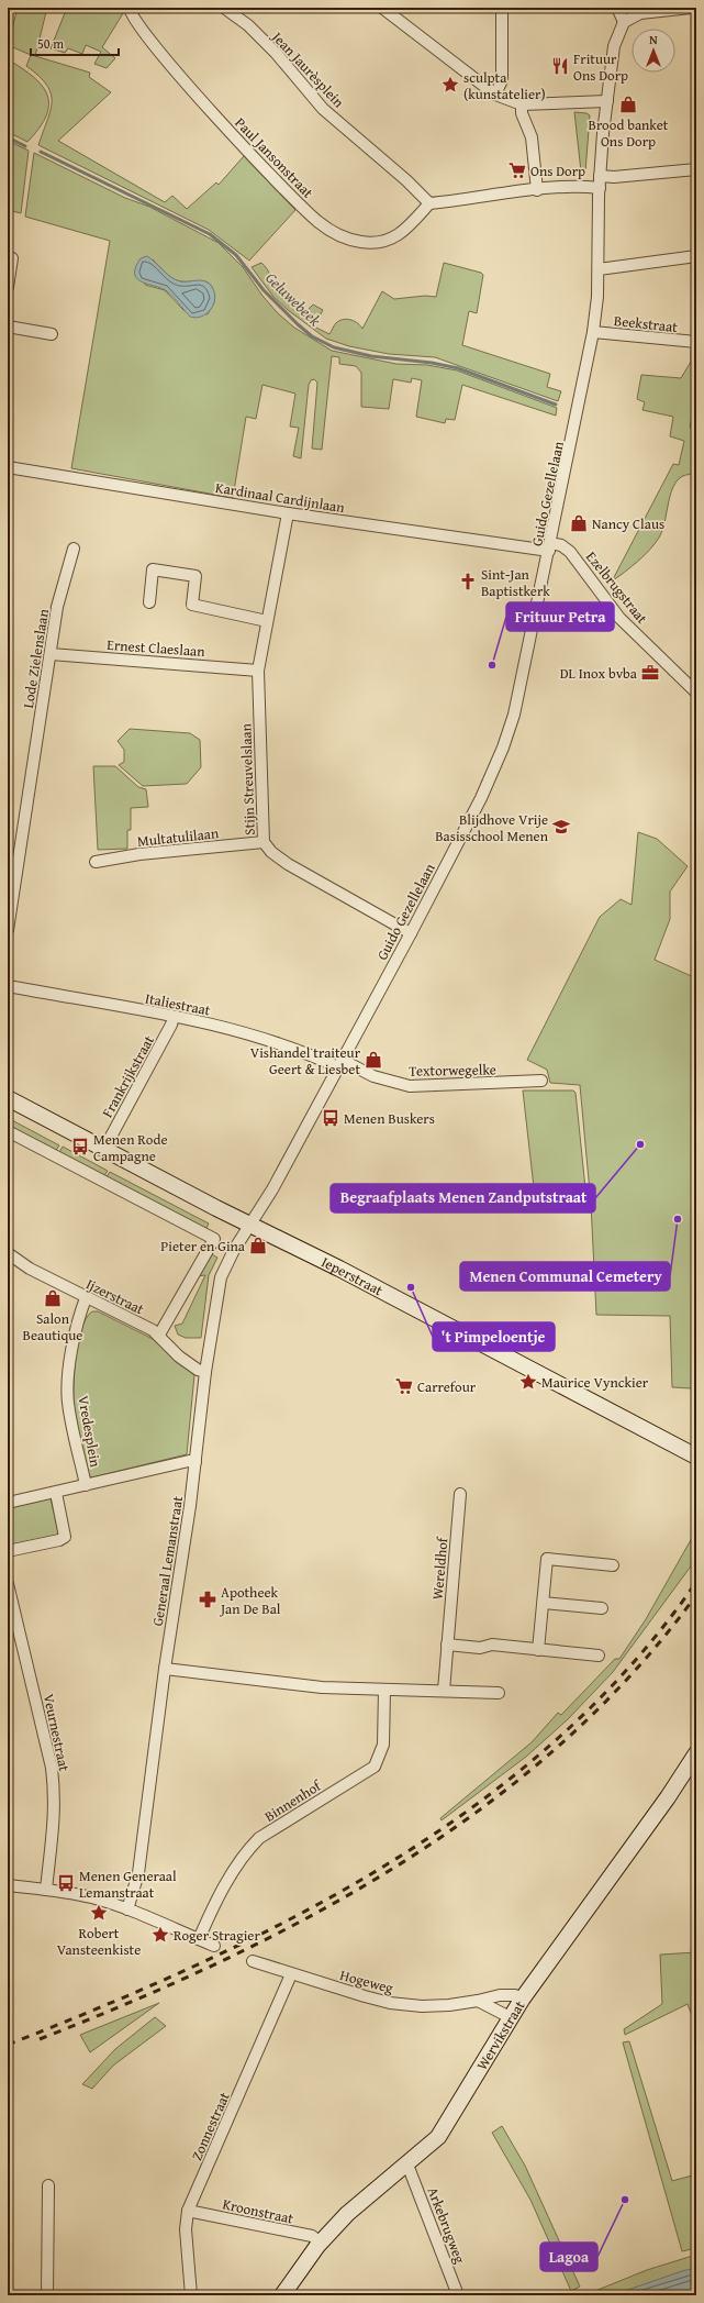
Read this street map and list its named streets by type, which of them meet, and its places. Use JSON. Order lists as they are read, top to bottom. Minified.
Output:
{"streets":{"street":["Jean Jaurèsplein","Paul Jansonstraat","Beekstraat","Guido Gezellelaan","Kardinaal Cardijnlaan","Ezelbrugstraat","Ernest Claeslaan","Lode Zielenslaan","Stijn Streuvelslaan","Multatulilaan","Italiestraat","Textorwegelke","Frankrijkstraat","Ieperstraat","Ijzerstraat","Vredesplein","Generaal Lemanstraat","Wereldhof","Veurnestraat","Binnenhof","Hogeweg","Wervikstraat","Zonnestraat","Kroonstraat","Arkebrugweg"]},"crossings":[["Jean Jaurèsplein","Paul Jansonstraat"],["Beekstraat","Guido Gezellelaan"],["Guido Gezellelaan","Kardinaal Cardijnlaan"],["Guido Gezellelaan","Ezelbrugstraat"],["Guido Gezellelaan","Stijn Streuvelslaan"],["Guido Gezellelaan","Italiestraat"],["Guido Gezellelaan","Textorwegelke"],["Guido Gezellelaan","Ieperstraat"],["Guido Gezellelaan","Generaal Lemanstraat"],["Kardinaal Cardijnlaan","Ezelbrugstraat"],["Kardinaal Cardijnlaan","Stijn Streuvelslaan"],["Ernest Claeslaan","Lode Zielenslaan"],["Ernest Claeslaan","Stijn Streuvelslaan"],["Stijn Streuvelslaan","Multatulilaan"],["Italiestraat","Textorwegelke"],["Italiestraat","Frankrijkstraat"],["Frankrijkstraat","Ieperstraat"],["Ieperstraat","Generaal Lemanstraat"],["Ijzerstraat","Vredesplein"],["Ijzerstraat","Generaal Lemanstraat"],["Vredesplein","Generaal Lemanstraat"],["Hogeweg","Wervikstraat"],["Hogeweg","Zonnestraat"],["Wervikstraat","Kroonstraat"],["Wervikstraat","Arkebrugweg"],["Zonnestraat","Kroonstraat"]],"water":["Geluwebeek"],"places":{"restaurant":["Frituur Ons Dorp"],"place":["sculpta (kunstatelier)","Maurice Vynckier","Robert Vansteenkiste","Roger Stragier"],"shop":["Brood banket Ons Dorp","Nancy Claus","Vishandel traiteur Geert & Liesbet","Pieter en Gina","Salon Beautique"],"supermarket":["Ons Dorp","Carrefour"],"church":["Sint-Jan Baptistkerk"],"other":["Frituur Petra","Begraafplaats Menen Zandputstraat","Menen Communal Cemetery","'t Pimpeloentje","Lagoa"],"office":["DL Inox bvba"],"school or university":["Blijdhove Vrije Basisschool Menen"],"bus stop":["Menen Buskers","Menen Rode Campagne","Menen Generaal Lemanstraat"],"pharmacy":["Apotheek Jan De Bal"]},"scale_bar":"50 m","north":"top"}
